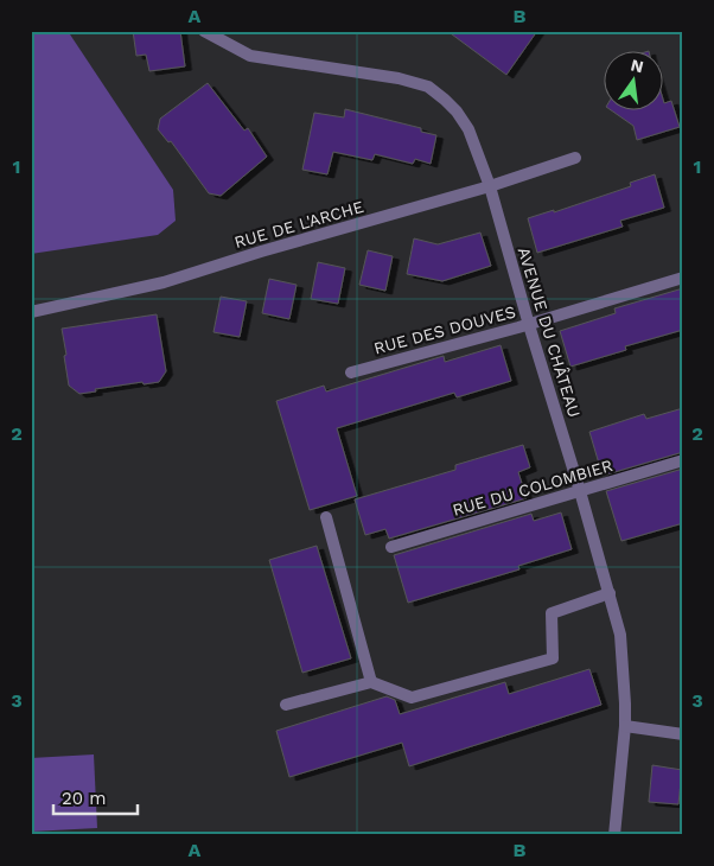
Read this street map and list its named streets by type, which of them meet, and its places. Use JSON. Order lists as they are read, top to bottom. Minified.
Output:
{"streets":{"street":["RUE DE L'ARCHE","RUE DES DOUVES","AVENUE DU CHÂTEAU","RUE DU COLOMBIER"]},"crossings":[["RUE DE L'ARCHE","AVENUE DU CHÂTEAU"],["RUE DES DOUVES","AVENUE DU CHÂTEAU"],["AVENUE DU CHÂTEAU","RUE DU COLOMBIER"]],"scale_bar":"20 m","north":"top","grid":{"columns":["A","B"],"rows":["1","2","3"]}}
